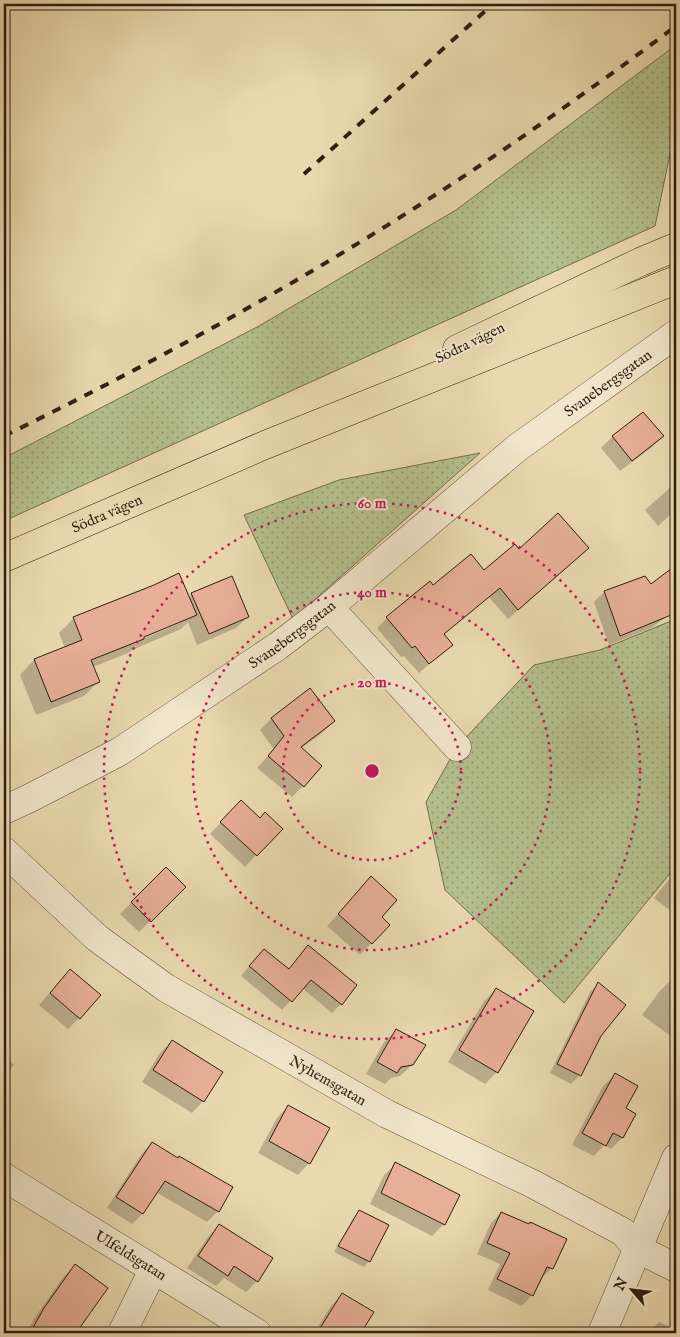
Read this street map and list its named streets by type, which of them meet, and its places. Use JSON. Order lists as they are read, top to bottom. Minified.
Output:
{"streets":{"main road":["Södra vägen"],"street":["Svanebergsgatan","Nyhemsgatan","Ulfeldsgatan"]},"north":"top left","rings":["60 m","40 m","20 m"]}
